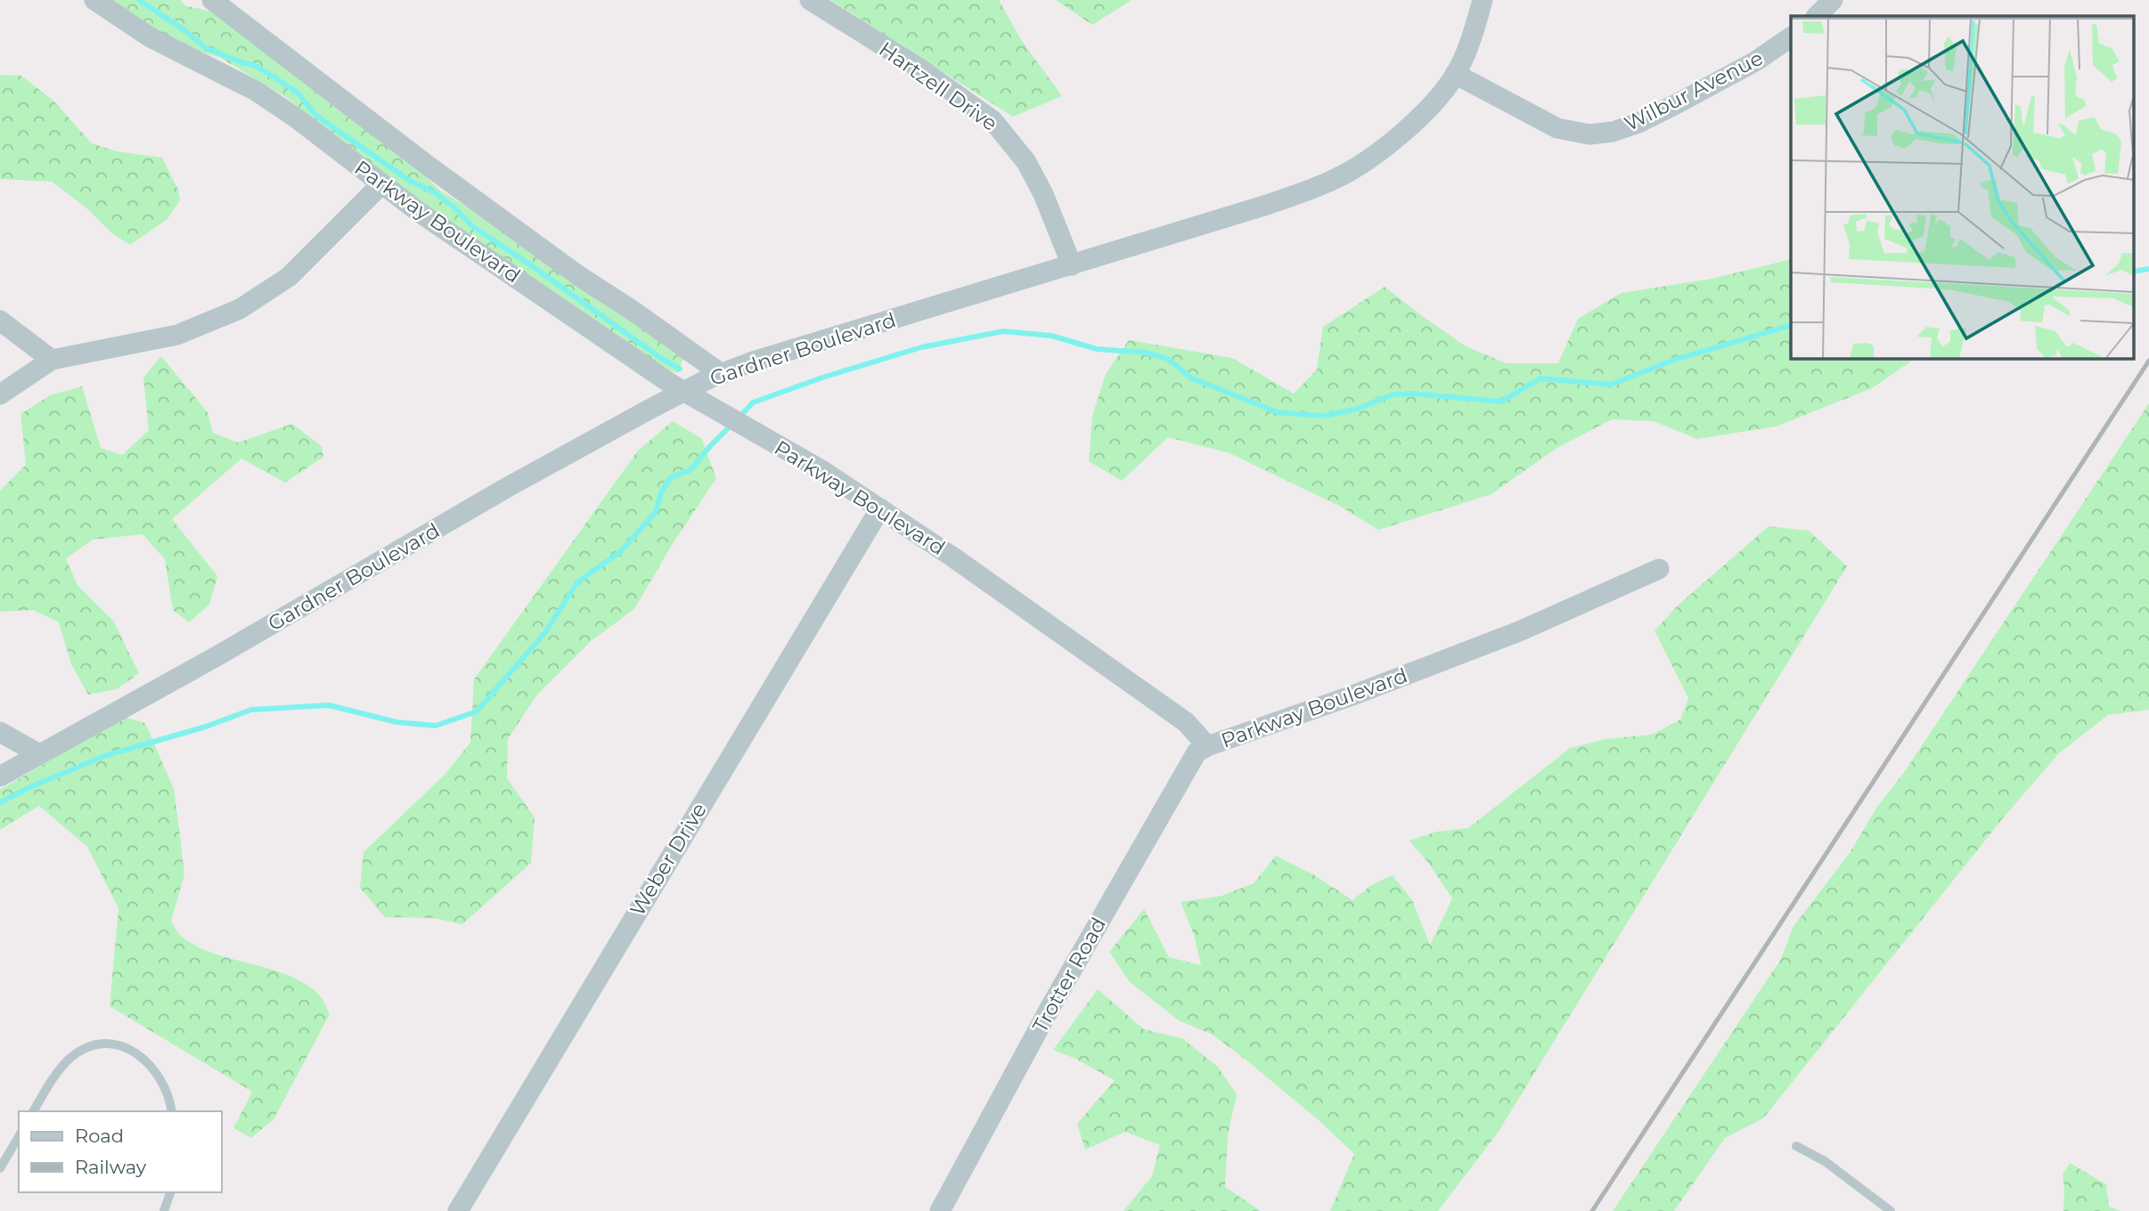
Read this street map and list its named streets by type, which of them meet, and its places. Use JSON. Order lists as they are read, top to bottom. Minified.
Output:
{"streets":{"street":["Hartzell Drive","Wilbur Avenue","Parkway Boulevard","Gardner Boulevard","Weber Drive","Trotter Road"]},"crossings":[["Hartzell Drive","Gardner Boulevard"],["Wilbur Avenue","Gardner Boulevard"],["Parkway Boulevard","Gardner Boulevard"],["Parkway Boulevard","Weber Drive"],["Parkway Boulevard","Trotter Road"]],"legend":["Road","Railway"]}
